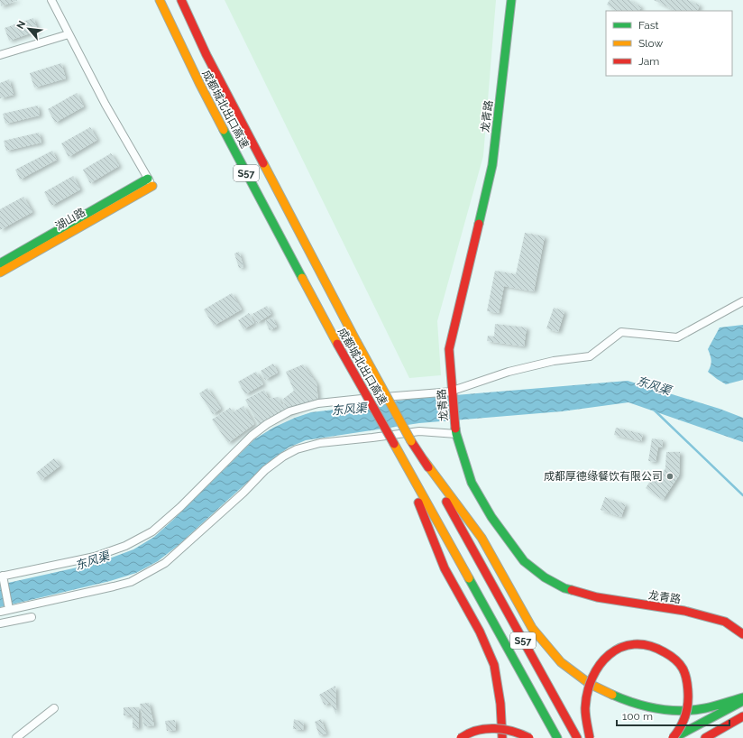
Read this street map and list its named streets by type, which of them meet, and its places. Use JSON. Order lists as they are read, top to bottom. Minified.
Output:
{"streets":{"main road":["成都城北出口高速","龙青路","S57","湖山路"]},"water":["东风渠"],"places":["成都厚德缘餐饮有限公司"],"legend":["Fast","Slow","Jam"],"scale_bar":"100 m","north":"top left"}
